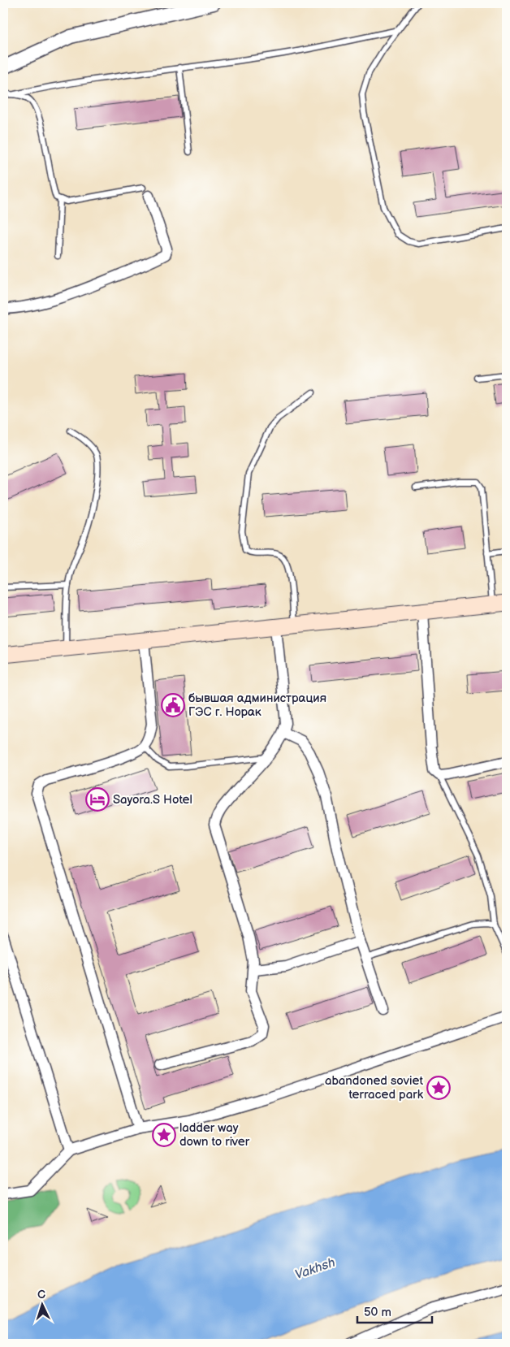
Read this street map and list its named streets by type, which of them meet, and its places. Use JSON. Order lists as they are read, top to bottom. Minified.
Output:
{"water":["Vakhsh"],"places":{"public building":["бывшая администрация ГЭС г. Норак"],"hotel":["Sayora.S Hotel"],"place":["abandoned soviet terraced park","ladder way down to river"]},"scale_bar":"50 m","north":"top"}
